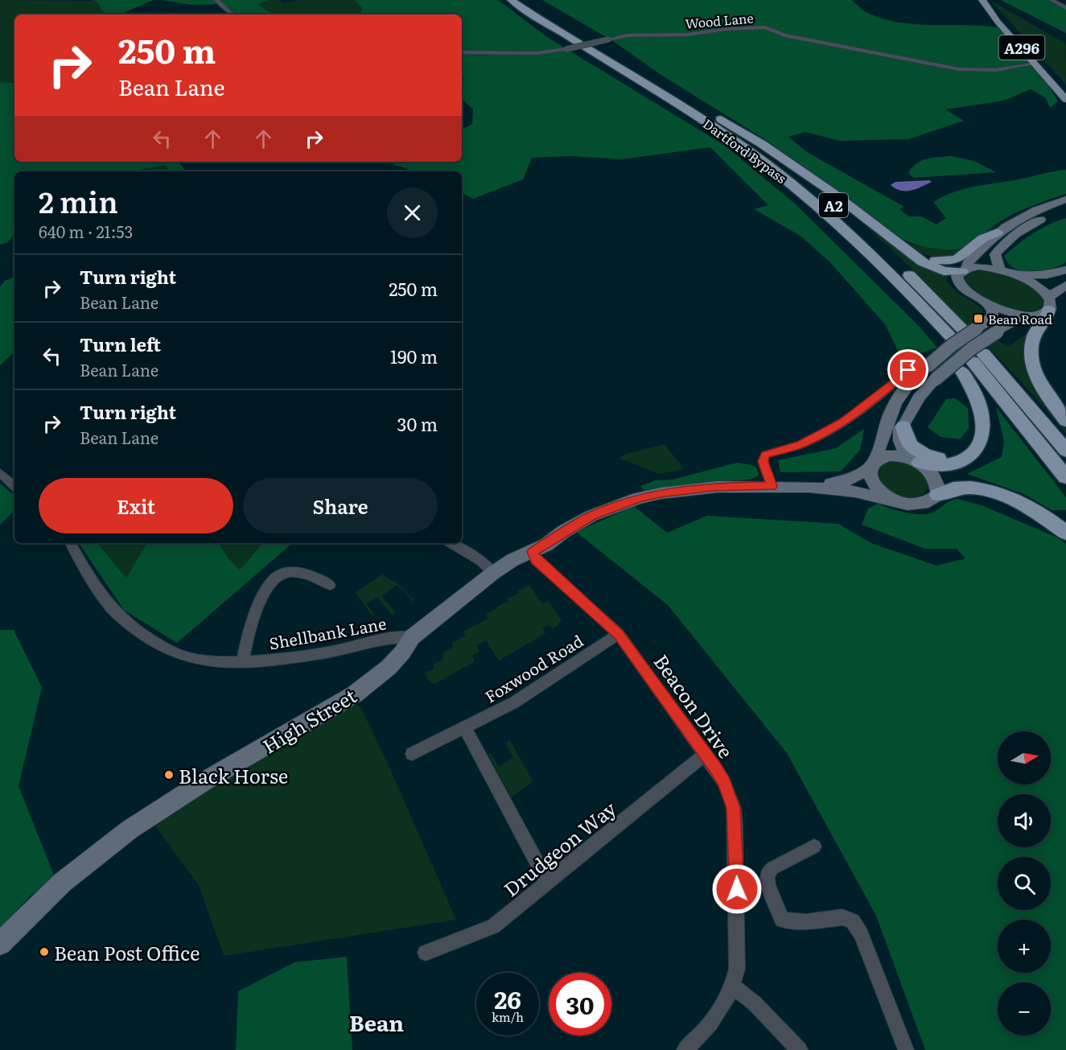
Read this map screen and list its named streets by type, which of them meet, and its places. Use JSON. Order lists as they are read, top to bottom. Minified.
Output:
{"streets":{"highway":["Dartford Bypass","A2"],"main road":["A296","High Street"],"street":["Wood Lane","Shellbank Lane","Foxwood Road","Beacon Drive","Drudgeon Way"]},"crossings":[["Wood Lane","A296"],["Shellbank Lane","High Street"],["Foxwood Road","Beacon Drive"],["Beacon Drive","High Street"],["Beacon Drive","Drudgeon Way"]],"districts":["Bean"],"places":{"transit":["Bean Road"],"other":["Black Horse","Bean Post Office"]},"north":"right","page":{"turn":["250 m","Bean Lane"],"heading":["2 min","640 m · 21:53"],"list":[{"name":"Turn right","note":"Bean Lane","value":"250 m"},{"name":"Turn left","note":"Bean Lane","value":"190 m"},{"name":"Turn right","note":"Bean Lane","value":"30 m"}],"buttons":["Exit","Share"],"map_buttons":["+","−"],"speed":"26 km/h","limit":"30"}}
